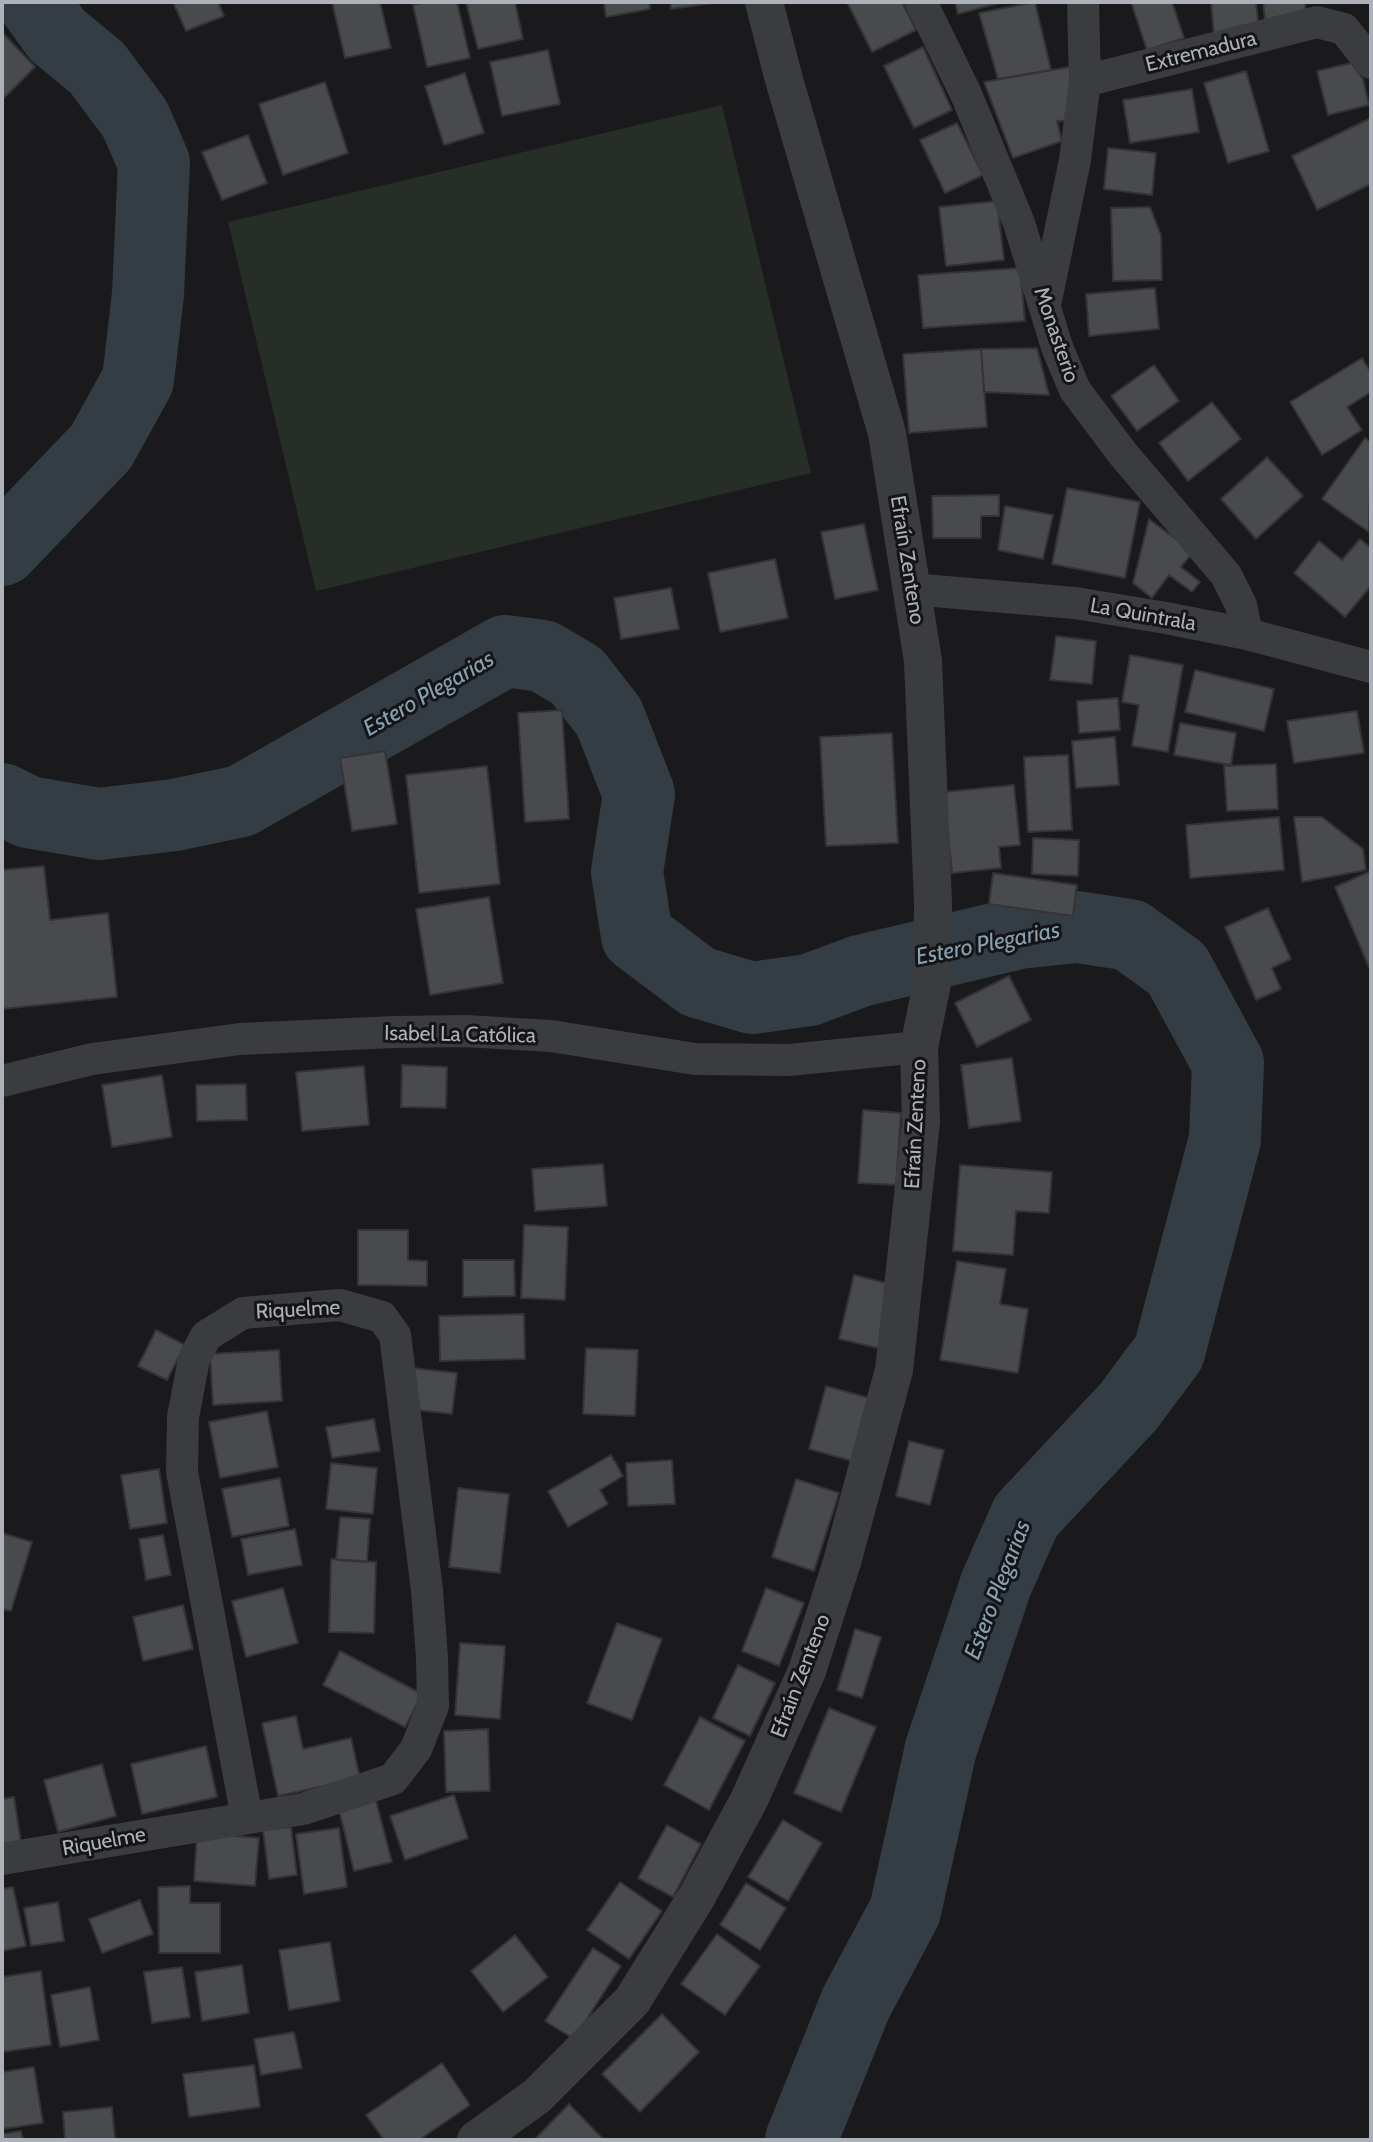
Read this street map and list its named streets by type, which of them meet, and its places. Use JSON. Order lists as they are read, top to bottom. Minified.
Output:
{"streets":{"street":["Extremadura","Monasterio","Efraín Zenteno","La Quintrala","Isabel La Católica","Riquelme"]},"crossings":[["Monasterio","La Quintrala"],["Efraín Zenteno","La Quintrala"],["Efraín Zenteno","Isabel La Católica"]],"water":["Estero Plegarias"]}
